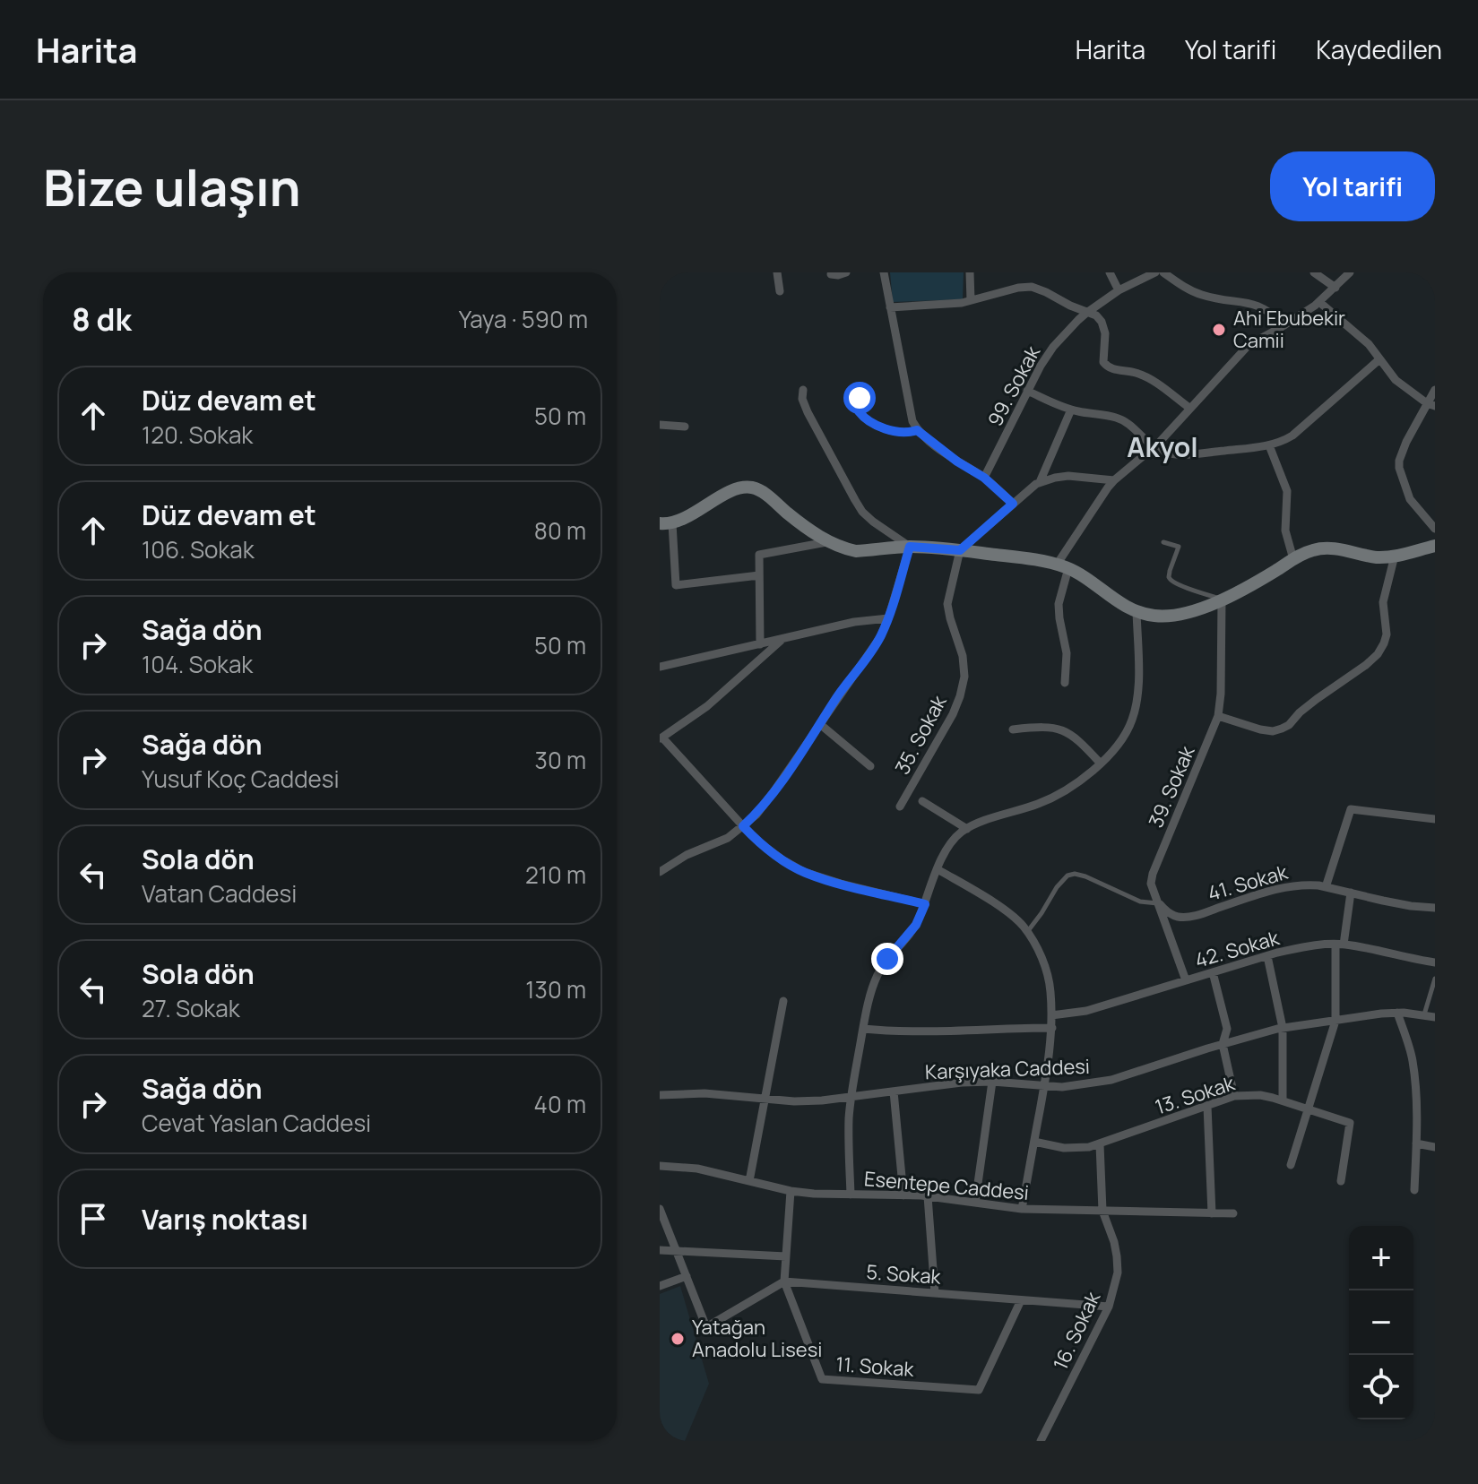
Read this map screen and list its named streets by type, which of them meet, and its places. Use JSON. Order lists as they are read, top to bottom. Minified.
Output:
{"streets":{"street":["99. Sokak","35. Sokak","39. Sokak","41. Sokak","42. Sokak","Karşıyaka Caddesi","13. Sokak","Esentepe Caddesi","5. Sokak","16. Sokak","11. Sokak"]},"crossings":[["39. Sokak","41. Sokak"],["39. Sokak","42. Sokak"],["13. Sokak","16. Sokak"],["Esentepe Caddesi","16. Sokak"],["Esentepe Caddesi","11. Sokak"],["5. Sokak","16. Sokak"],["5. Sokak","11. Sokak"]],"districts":["Akyol"],"places":["Ahi Ebubekir Camii","Yatağan Anadolu Lisesi"],"page":{"header":"Harita","nav":["Harita","Yol tarifi","Kaydedilen"],"buttons":"Yol tarifi","title":"Bize ulaşın","heading":["8 dk","Yaya · 590 m"],"list":[["Düz devam et","120. Sokak","50 m"],["Düz devam et","106. Sokak","80 m"],["Sağa dön","104. Sokak","50 m"],["Sağa dön","Yusuf Koç Caddesi","30 m"],["Sola dön","Vatan Caddesi","210 m"],["Sola dön","27. Sokak","130 m"],["Sağa dön","Cevat Yaslan Caddesi","40 m"],"Varış noktası"],"map_buttons":["+","−"]}}
